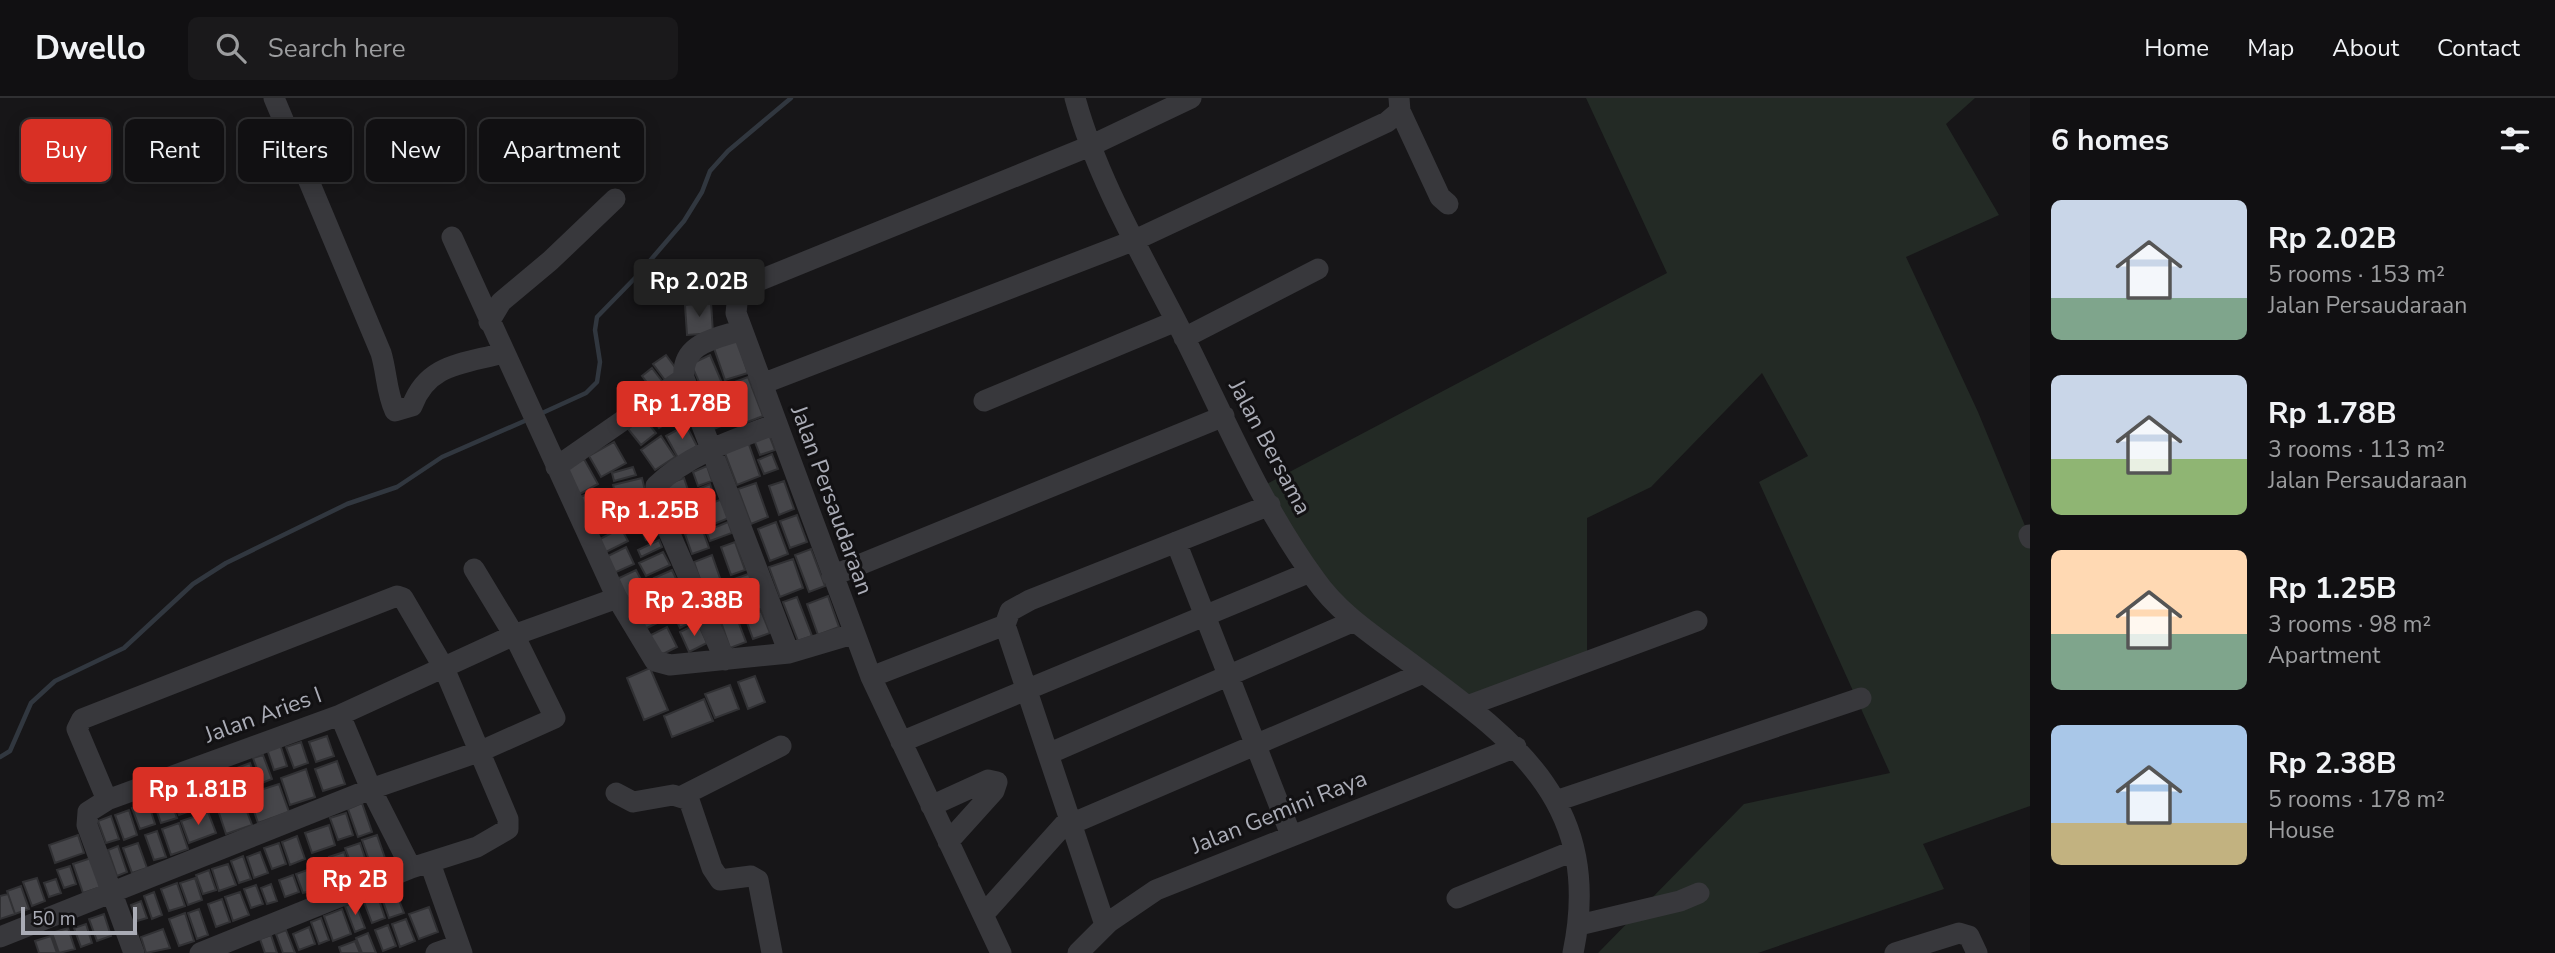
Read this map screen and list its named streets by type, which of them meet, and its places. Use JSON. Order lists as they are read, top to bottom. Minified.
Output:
{"streets":{"street":["Jalan Bersama","Jalan Persaudaraan","Jalan Aries I","Jalan Gemini Raya"]},"crossings":[["Jalan Bersama","Jalan Persaudaraan"],["Jalan Bersama","Jalan Gemini Raya"]],"scale_bar":"50 m","page":{"header":"Dwello","search":"Search here","nav":["Home","Map","About","Contact"],"heading":"6 homes","chip":["Buy","Rent","Filters","New","Apartment"],"list":[{"name":"Rp 2.02B","note":"5 rooms · 153 m² · Jalan Persaudaraan"},{"name":"Rp 1.78B","note":"3 rooms · 113 m² · Jalan Persaudaraan"},{"name":"Rp 1.25B","note":"3 rooms · 98 m² · Apartment"},{"name":"Rp 2.38B","note":"5 rooms · 178 m² · House"}],"price":["Rp 2.02B","Rp 1.78B","Rp 1.25B","Rp 2.38B","Rp 1.81B","Rp 2B"],"scale":"50 m"}}
